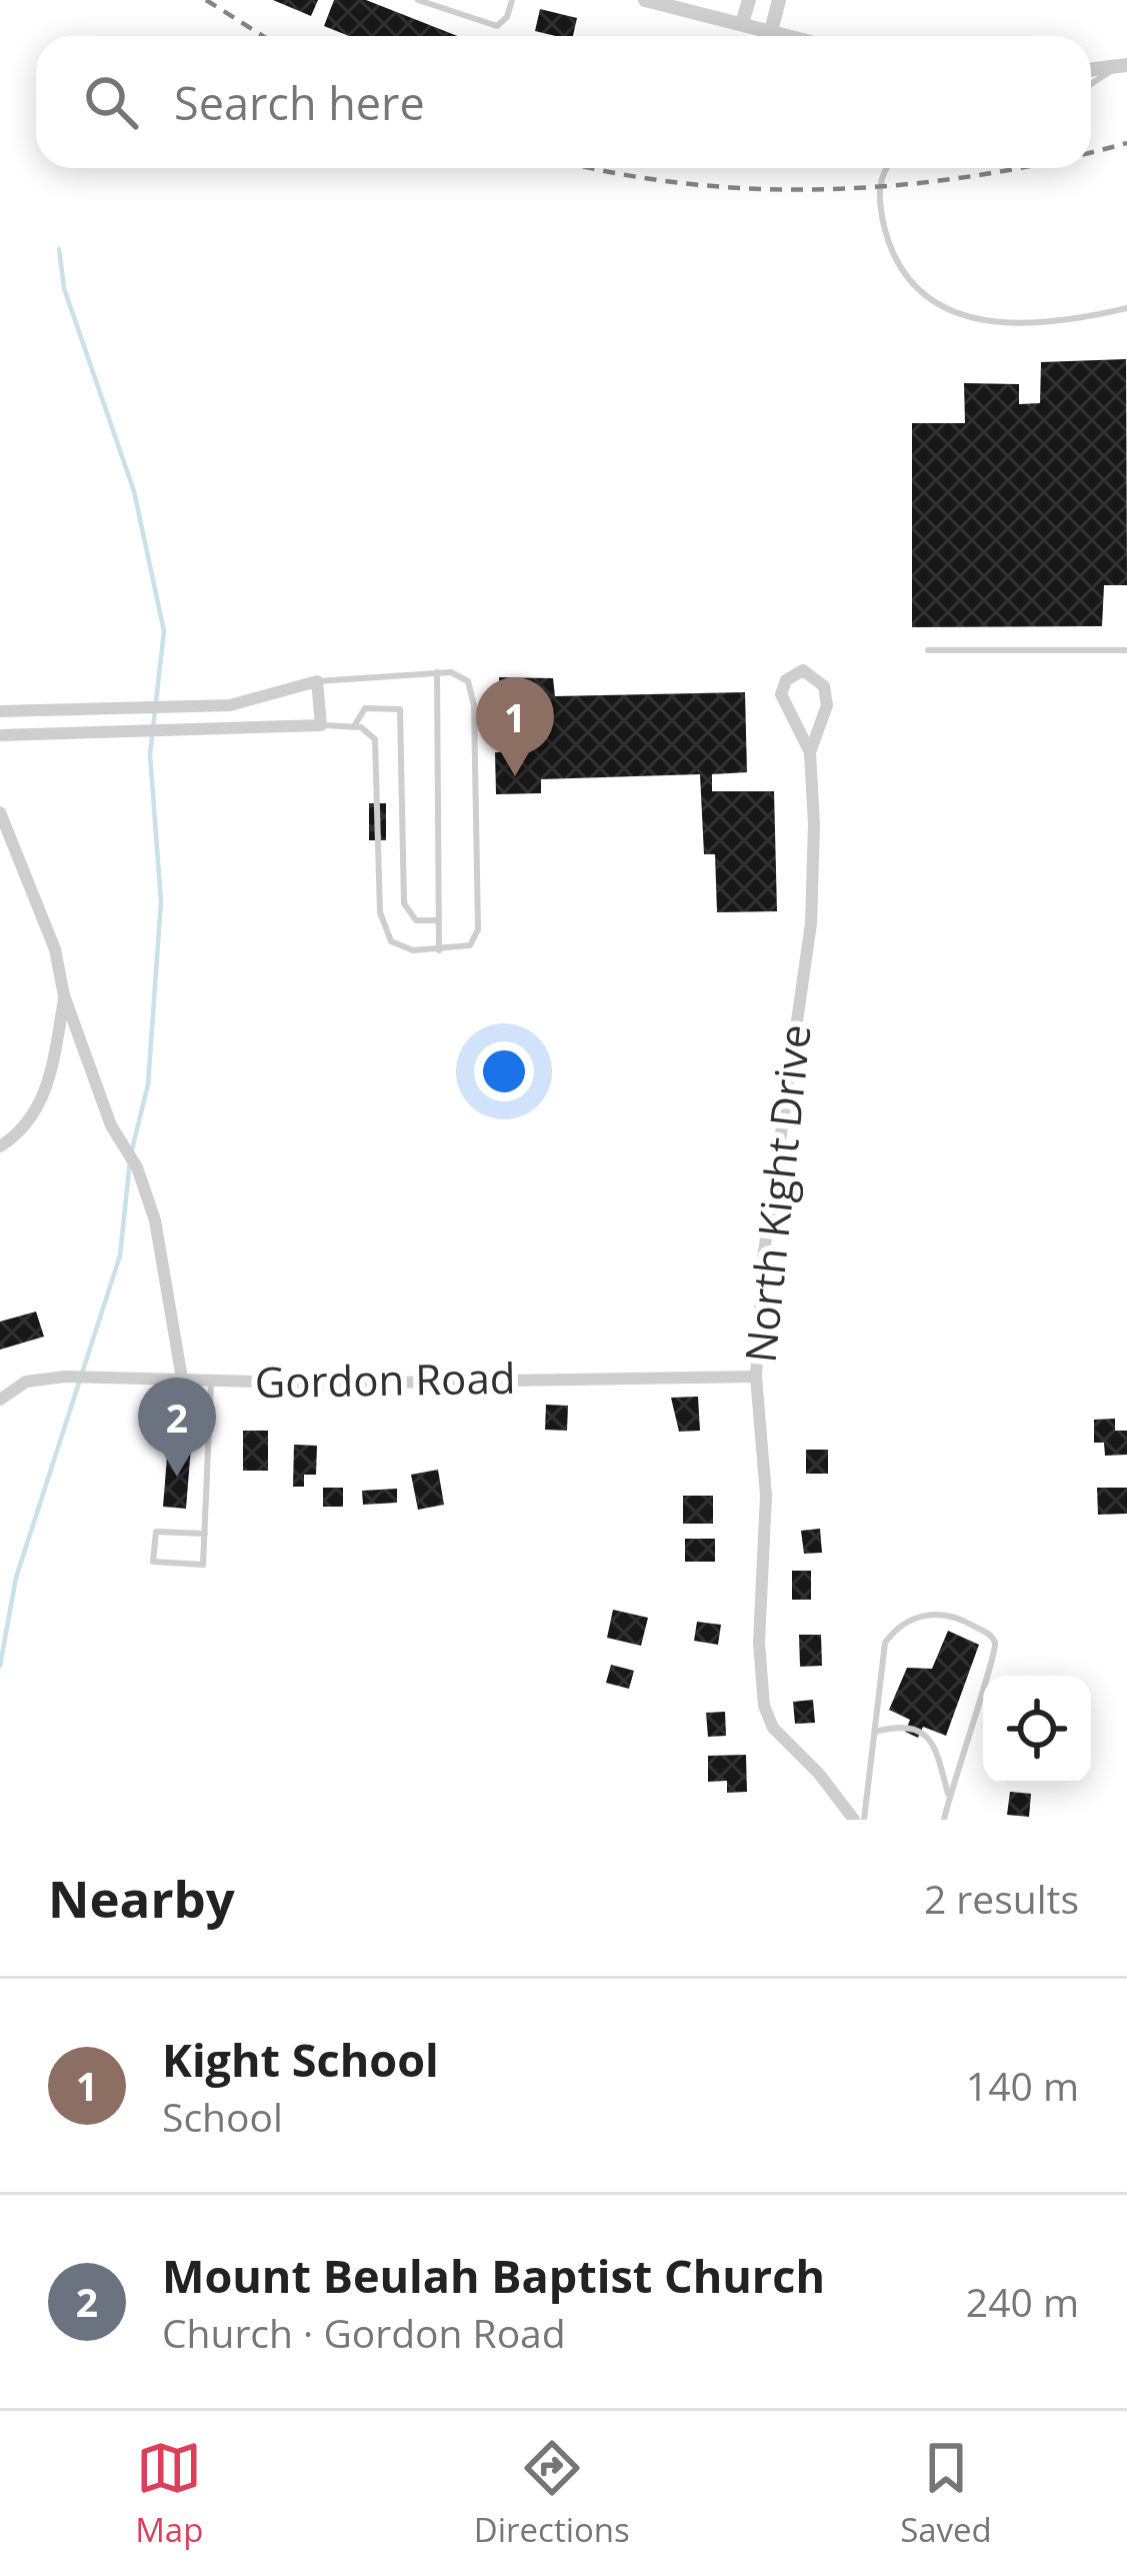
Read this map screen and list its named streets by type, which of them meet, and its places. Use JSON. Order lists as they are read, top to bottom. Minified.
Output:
{"streets":{"street":["North Kight Drive","Gordon Road"]},"crossings":[["North Kight Drive","Gordon Road"]],"page":{"search":"Search here","pins":["1","2"],"heading":["Nearby","2 results"],"list":[{"mark":"1","name":"Kight School","note":"School","value":"140 m"},{"mark":"2","name":"Mount Beulah Baptist Church","note":"Church · Gordon Road","value":"240 m"}],"nav":["Map","Directions","Saved"]}}
